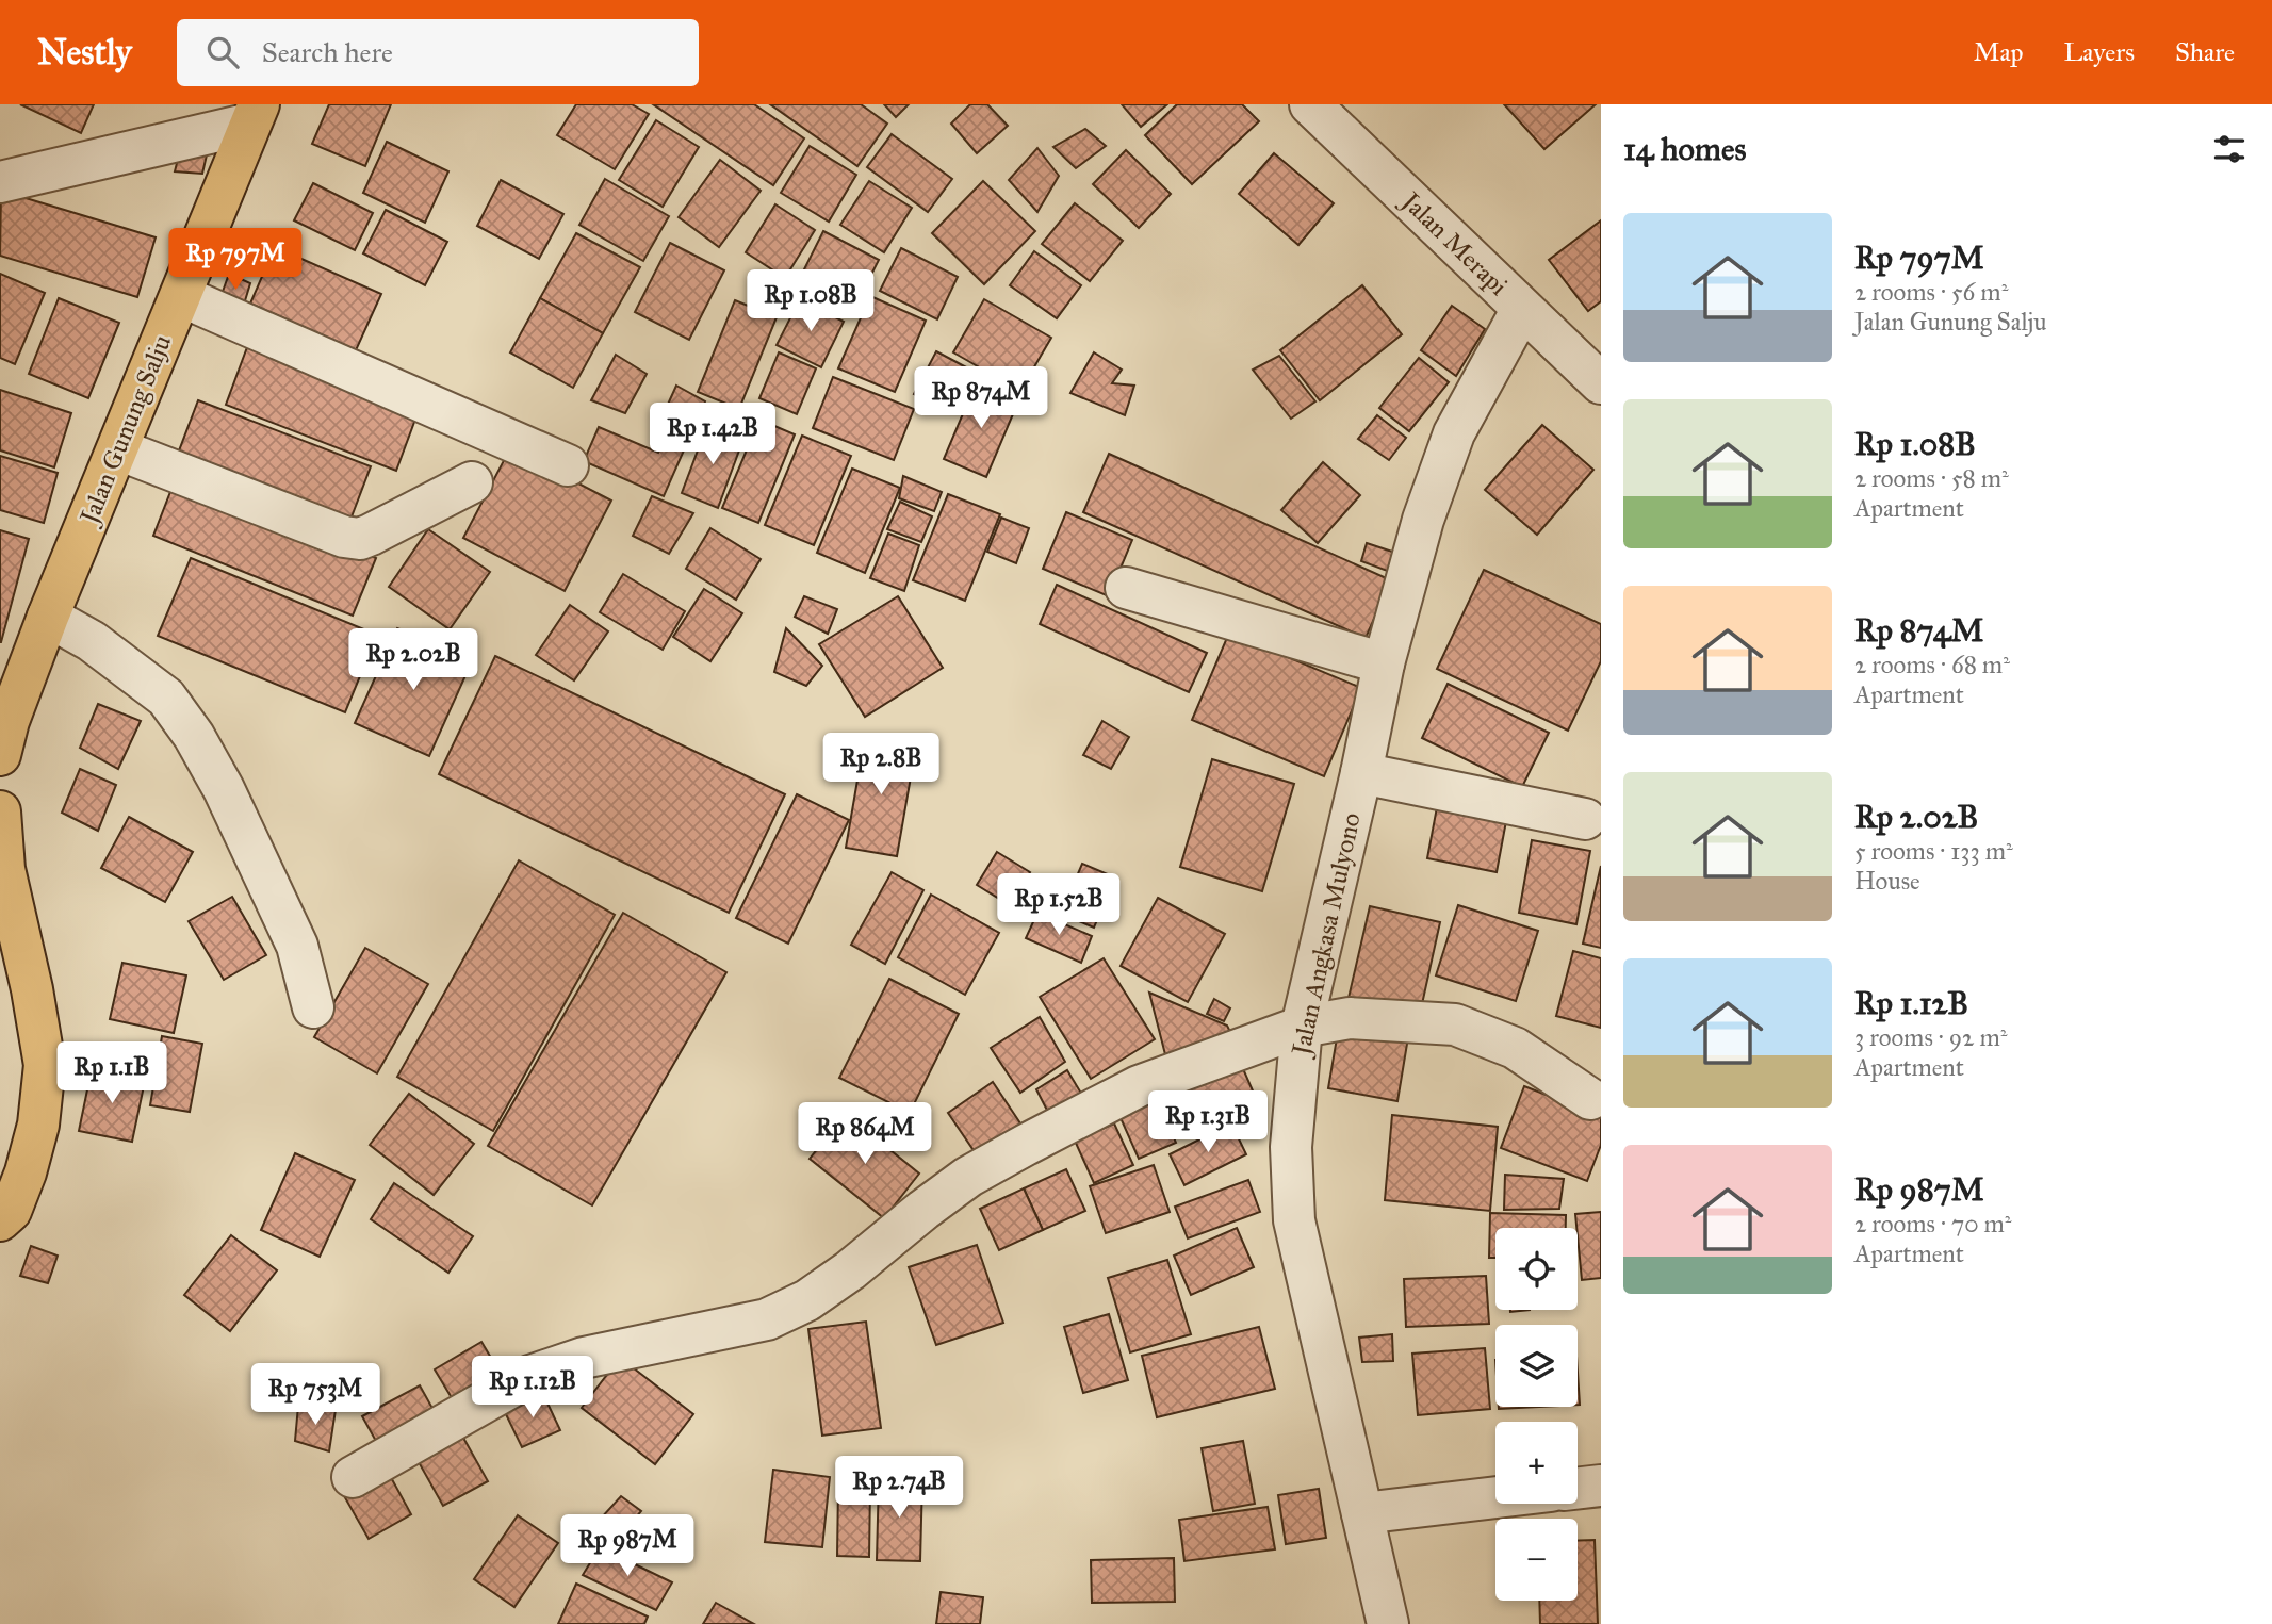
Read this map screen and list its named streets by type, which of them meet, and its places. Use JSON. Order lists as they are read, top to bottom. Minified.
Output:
{"streets":{"main road":["Jalan Gunung Salju"],"street":["Jalan Merapi","Jalan Angkasa Mulyono"]},"crossings":[["Jalan Merapi","Jalan Angkasa Mulyono"]],"page":{"header":"Nestly","search":"Search here","nav":["Map","Layers","Share"],"heading":"14 homes","list":[{"name":"Rp 797M","note":"2 rooms · 56 m² · Jalan Gunung Salju"},{"name":"Rp 1.08B","note":"2 rooms · 58 m² · Apartment"},{"name":"Rp 874M","note":"2 rooms · 68 m² · Apartment"},{"name":"Rp 2.02B","note":"5 rooms · 133 m² · House"},{"name":"Rp 1.12B","note":"3 rooms · 92 m² · Apartment"},{"name":"Rp 987M","note":"2 rooms · 70 m² · Apartment"}],"price":["Rp 797M","Rp 1.08B","Rp 874M","Rp 1.42B","Rp 2.02B","Rp 2.8B","Rp 1.52B","Rp 1.1B","Rp 1.31B","Rp 864M","Rp 1.12B","Rp 753M","Rp 2.74B","Rp 987M"],"map_buttons":["+","−"]}}
